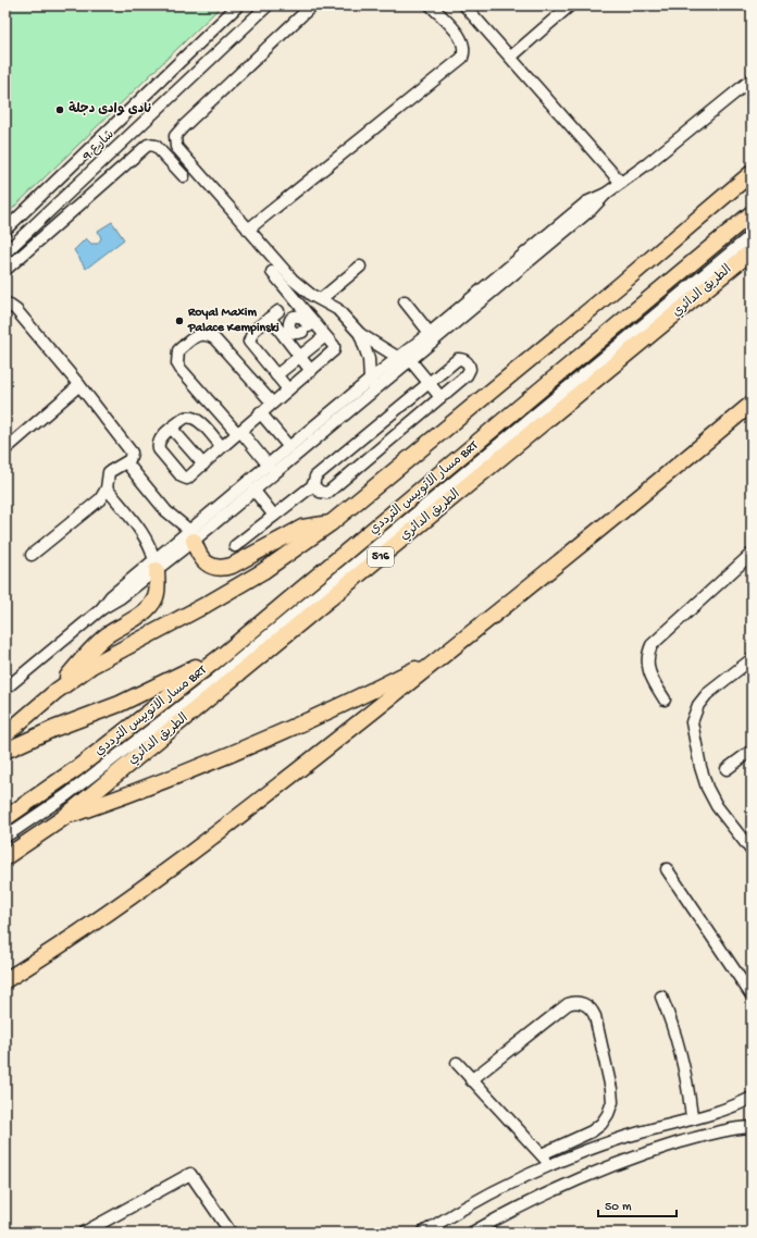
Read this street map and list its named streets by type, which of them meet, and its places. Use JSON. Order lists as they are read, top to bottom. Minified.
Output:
{"streets":{"highway":["الطريق الدائري","516"],"street":["شارع 9","مسار الاتوبيس الترددي BRT"]},"crossings":[["الطريق الدائري","516"]],"places":["نادى وادى دجلة","Royal Maxim Palace Kempinski"],"scale_bar":"50 m"}
